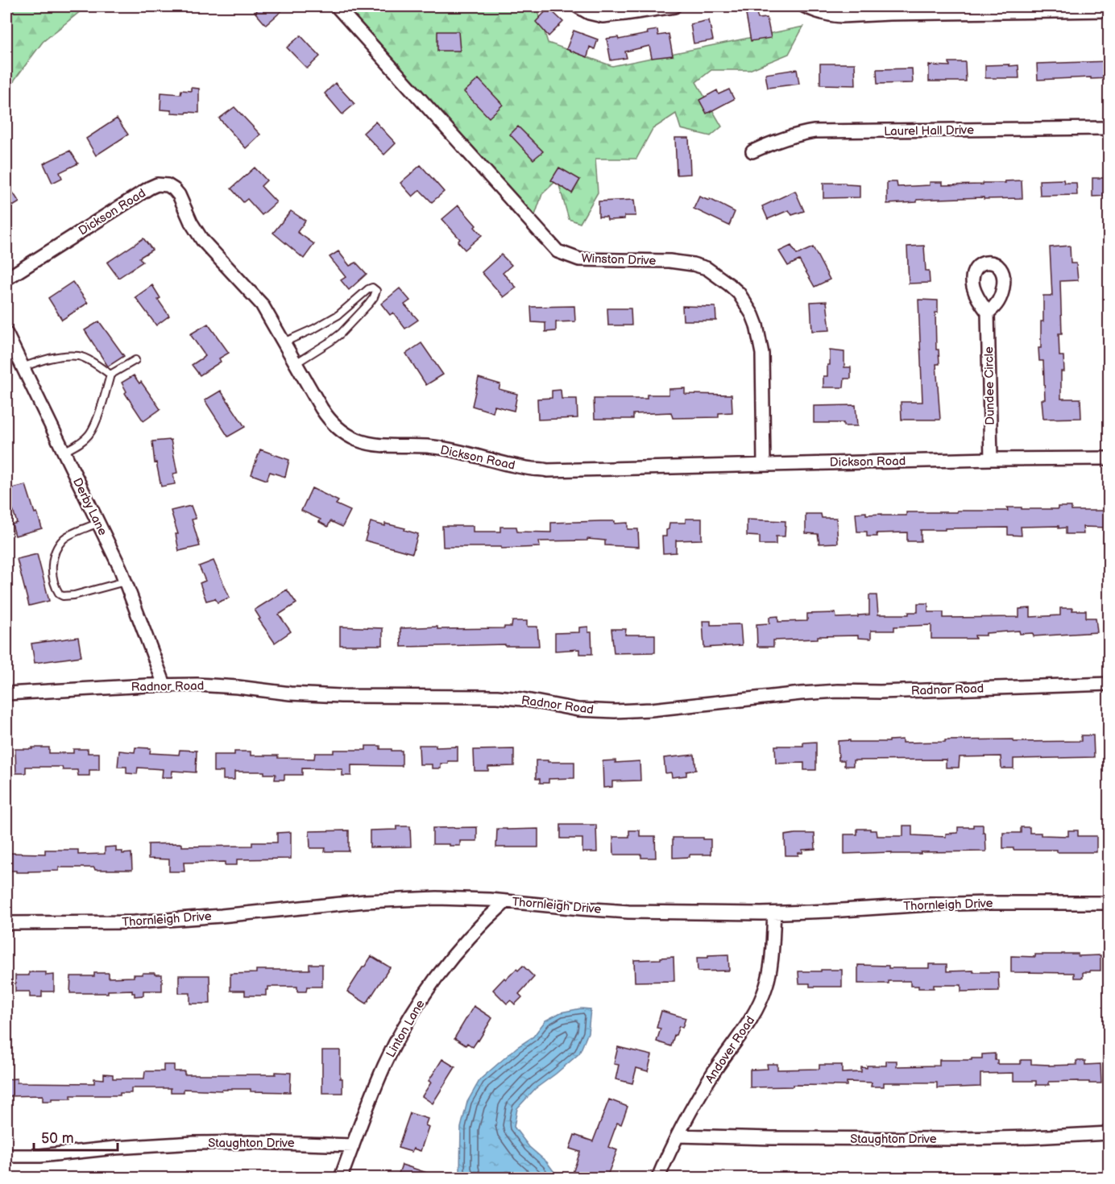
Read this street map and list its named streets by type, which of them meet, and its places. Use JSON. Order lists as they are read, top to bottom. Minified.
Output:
{"streets":{"street":["Laurel Hall Drive","Dickson Road","Winston Drive","Dundee Circle","Derby Lane","Radnor Road","Thornleigh Drive","Linton Lane","Andover Road","Staughton Drive"]},"crossings":[["Dickson Road","Winston Drive"],["Dickson Road","Dundee Circle"],["Derby Lane","Radnor Road"],["Thornleigh Drive","Linton Lane"],["Thornleigh Drive","Andover Road"],["Linton Lane","Staughton Drive"],["Andover Road","Staughton Drive"]],"scale_bar":"50 m"}
